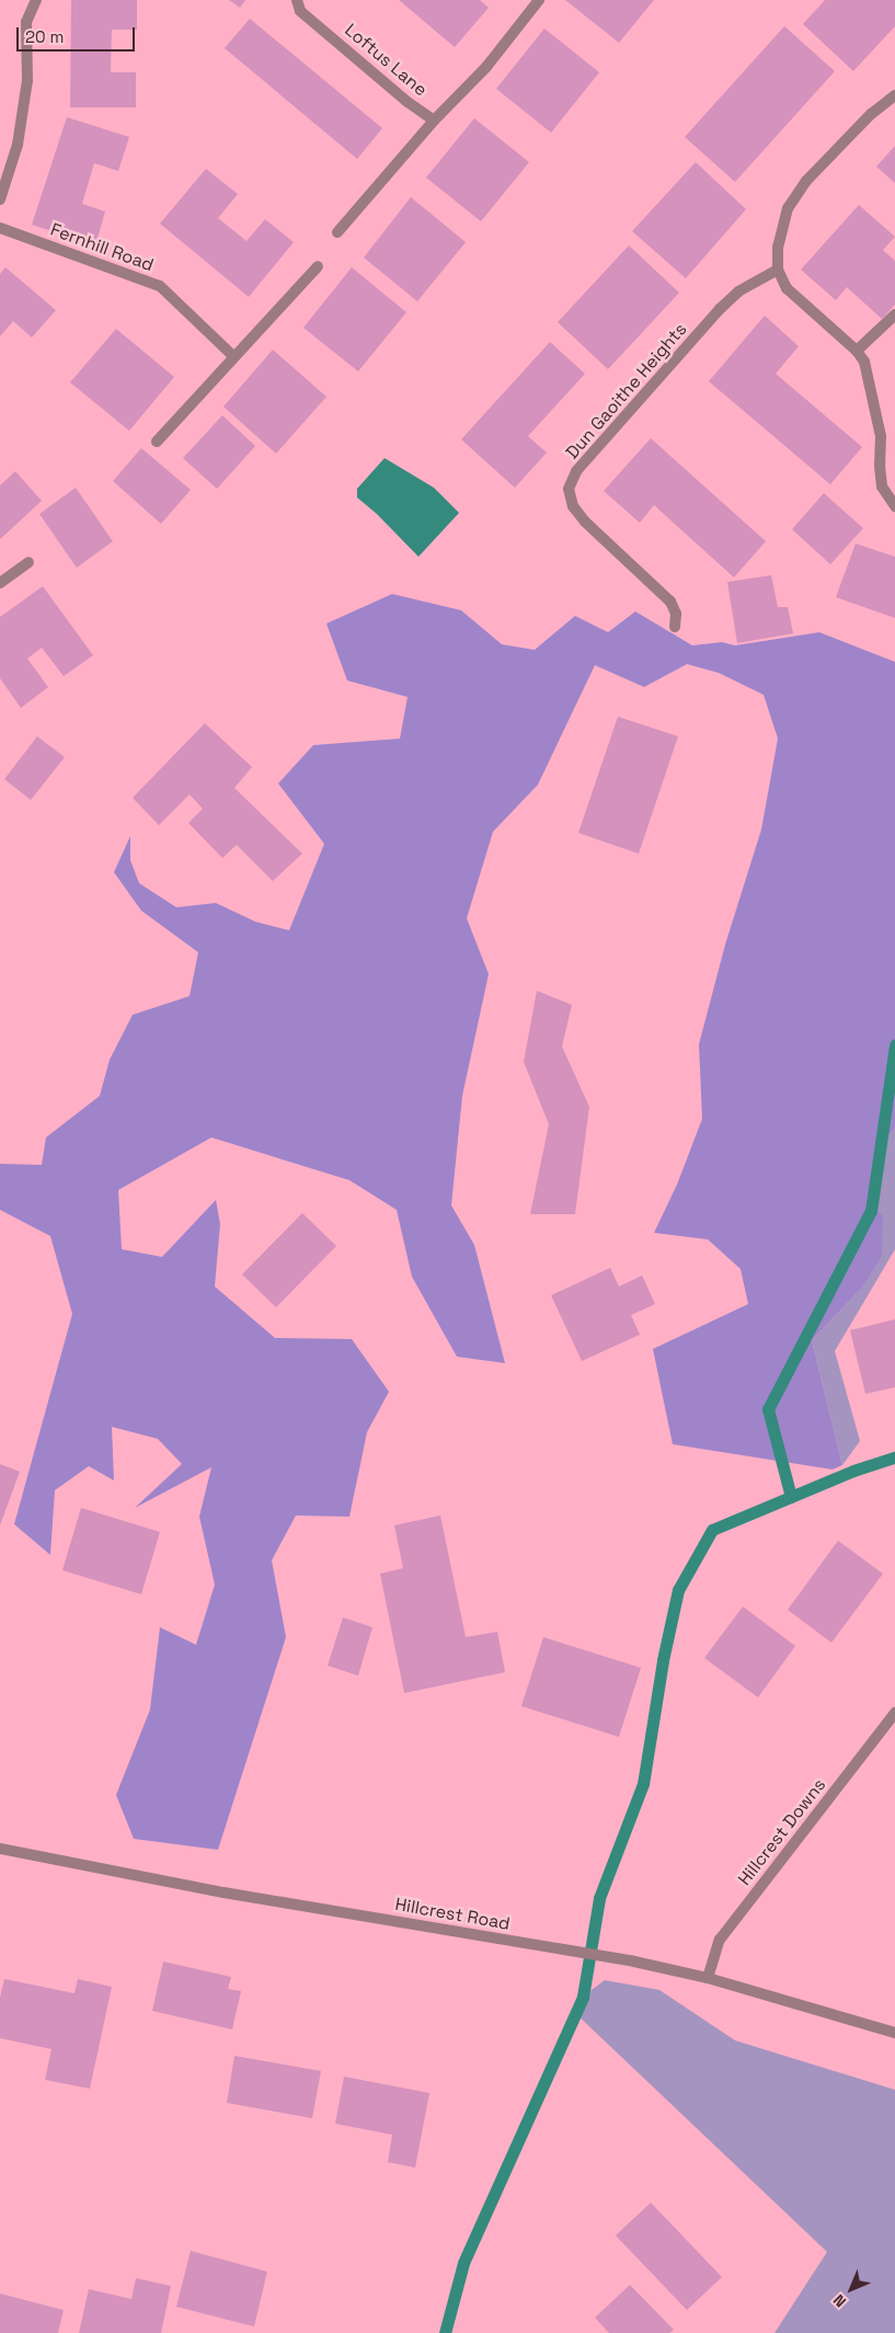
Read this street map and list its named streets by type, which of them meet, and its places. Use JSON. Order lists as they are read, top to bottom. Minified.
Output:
{"streets":{"street":["Loftus Lane","Fernhill Road","Dun Gaoithe Heights","Hillcrest Downs","Hillcrest Road"]},"crossings":[["Hillcrest Downs","Hillcrest Road"]],"scale_bar":"20 m","north":"bottom left"}
